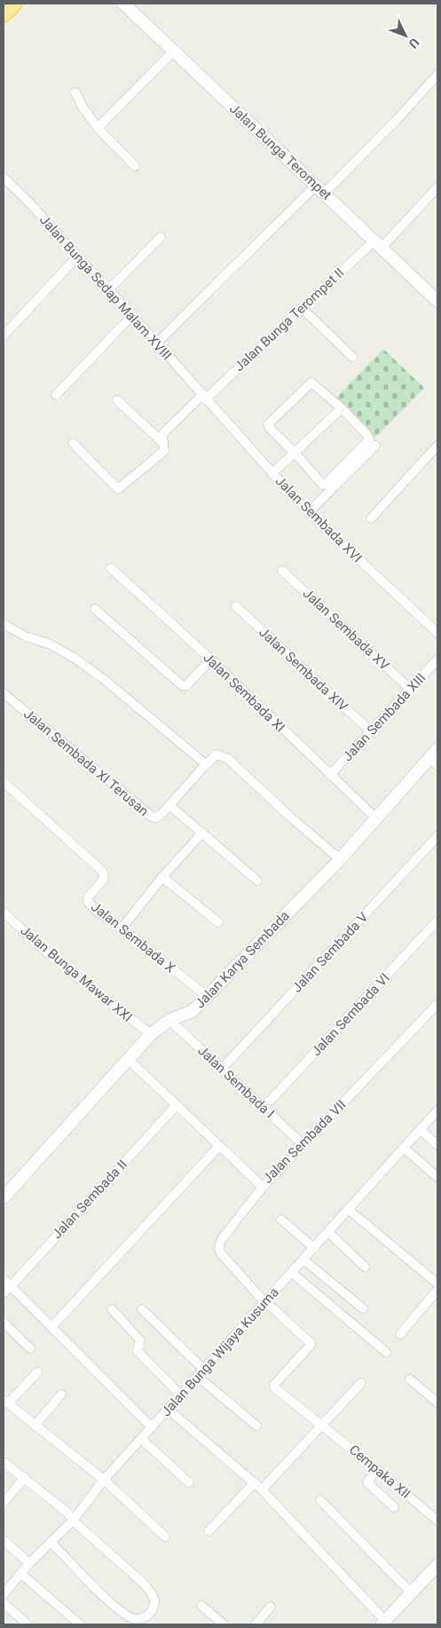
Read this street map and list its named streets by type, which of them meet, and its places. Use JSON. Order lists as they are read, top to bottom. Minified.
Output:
{"streets":{"street":["Jalan Bunga Terompet","Jalan Bunga Sedap Malam XVIII","Jalan Bunga Terompet II","Jalan Sembada XVI","Jalan Sembada XV","Jalan Sembada XIV","Jalan Sembada XI","Jalan Sembada XIII","Jalan Sembada XI Terusan","Jalan Sembada X","Jalan Sembada V","Jalan Karya Sembada","Jalan Bunga Mawar XXI","Jalan Sembada VI","Jalan Sembada I","Jalan Sembada VII","Jalan Sembada II","Jalan Bunga Wijaya Kusuma","Cempaka XII"]},"crossings":[["Jalan Bunga Terompet","Jalan Bunga Terompet II"],["Jalan Bunga Sedap Malam XVIII","Jalan Bunga Terompet II"],["Jalan Bunga Sedap Malam XVIII","Jalan Sembada XVI"],["Jalan Bunga Terompet II","Jalan Sembada XVI"],["Jalan Sembada XV","Jalan Sembada XIII"],["Jalan Sembada XIV","Jalan Sembada XIII"],["Jalan Sembada XI","Jalan Sembada XIII"],["Jalan Sembada XI","Jalan Karya Sembada"],["Jalan Sembada X","Jalan Karya Sembada"],["Jalan Sembada V","Jalan Sembada I"],["Jalan Karya Sembada","Jalan Bunga Mawar XXI"],["Jalan Karya Sembada","Jalan Sembada I"],["Jalan Karya Sembada","Jalan Sembada VII"],["Jalan Sembada VI","Jalan Sembada I"],["Jalan Sembada I","Jalan Sembada VII"],["Jalan Sembada VII","Jalan Sembada II"],["Jalan Bunga Wijaya Kusuma","Cempaka XII"]],"north":"bottom right"}
